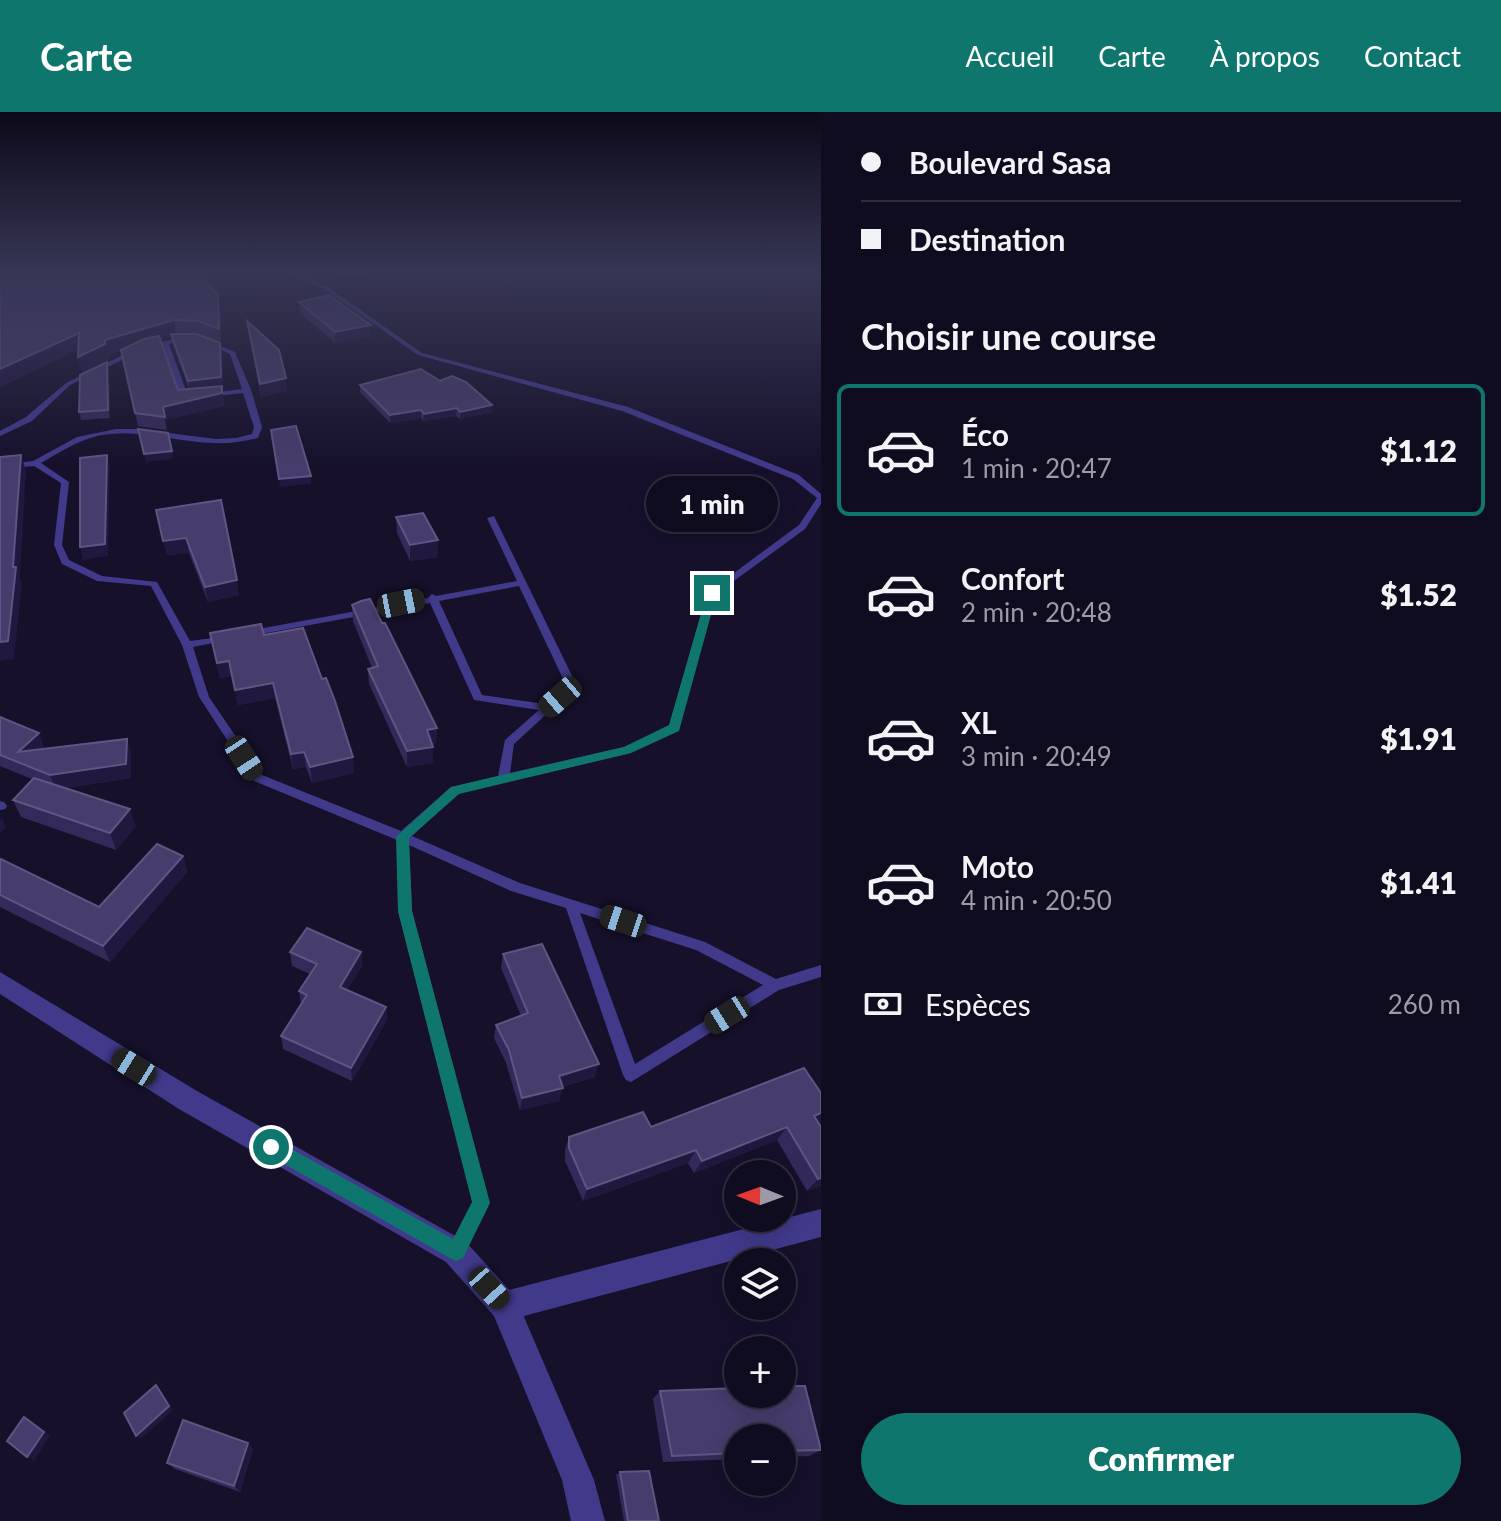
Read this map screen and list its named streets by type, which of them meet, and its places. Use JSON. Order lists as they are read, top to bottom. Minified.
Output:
{"north":"left","page":{"header":"Carte","nav":["Accueil","Carte","À propos","Contact"],"banner":["Boulevard Sasa","Destination"],"heading":"Choisir une course","list":[{"name":"Éco","note":"1 min · 20:47","value":"$1.12"},{"name":"Confort","note":"2 min · 20:48","value":"$1.52"},{"name":"XL","note":"3 min · 20:49","value":"$1.91"},{"name":"Moto","note":"4 min · 20:50","value":"$1.41"}],"bubble":"1 min","pay":["Espèces","260 m"],"map_buttons":["+","−"],"buttons":"Confirmer"}}
